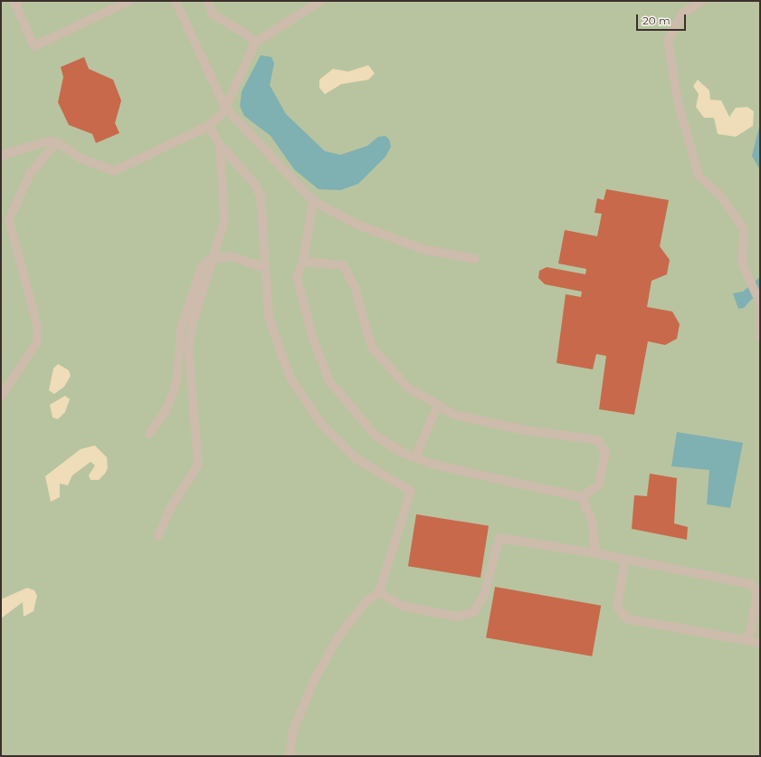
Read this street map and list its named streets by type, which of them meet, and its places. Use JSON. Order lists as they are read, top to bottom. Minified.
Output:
{"scale_bar":"20 m"}
